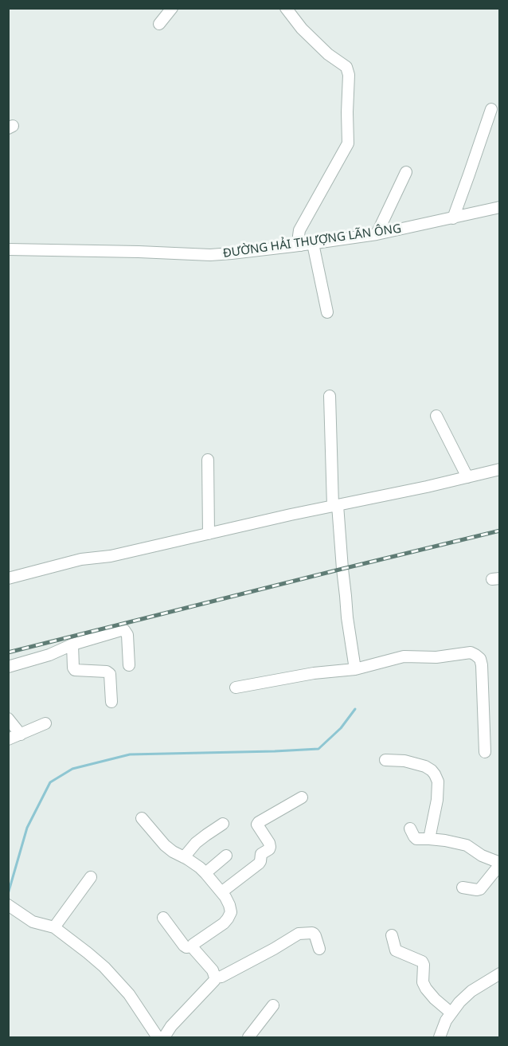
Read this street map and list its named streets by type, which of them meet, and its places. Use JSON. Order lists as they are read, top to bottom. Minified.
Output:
{"streets":{"street":["ĐƯỜNG HẢI THƯỢNG LÃN ÔNG"]}}
